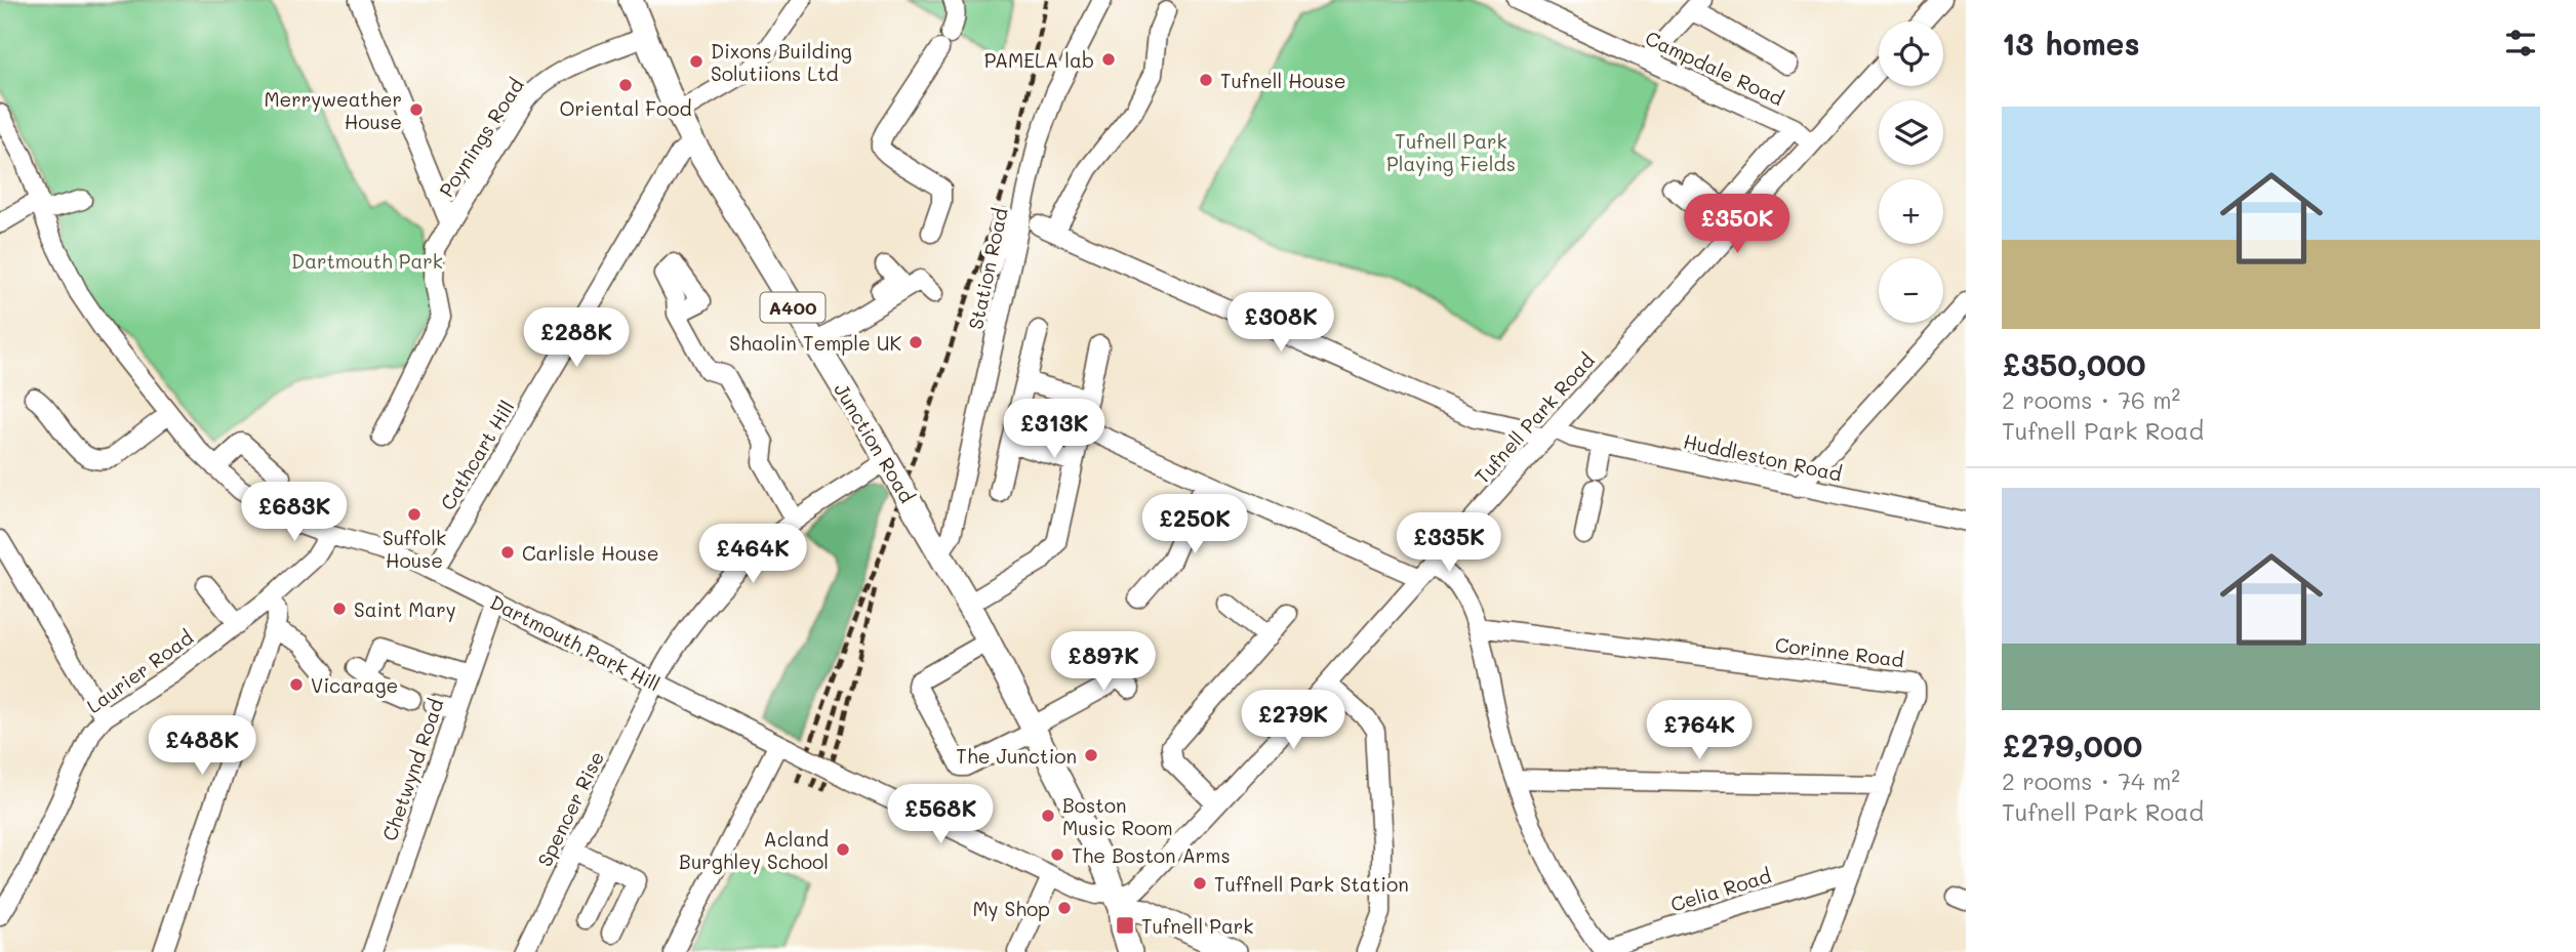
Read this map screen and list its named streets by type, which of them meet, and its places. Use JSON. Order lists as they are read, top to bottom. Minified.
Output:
{"streets":{"main road":["A400","Junction Road"],"street":["Campdale Road","Poynings Road","Station Road","Tufnell Park Road","Cathcart Hill","Huddleston Road","Dartmouth Park Hill","Corinne Road","Laurier Road","Chetwynd Road","Spencer Rise","Celia Road"]},"crossings":[["Campdale Road","Tufnell Park Road"],["Poynings Road","Junction Road"],["Station Road","Junction Road"],["A400","Tufnell Park Road"],["A400","Junction Road"],["A400","Dartmouth Park Hill"],["Tufnell Park Road","Junction Road"],["Tufnell Park Road","Huddleston Road"],["Tufnell Park Road","Dartmouth Park Hill"],["Junction Road","Cathcart Hill"],["Junction Road","Dartmouth Park Hill"],["Junction Road","Spencer Rise"],["Cathcart Hill","Dartmouth Park Hill"],["Dartmouth Park Hill","Laurier Road"],["Dartmouth Park Hill","Chetwynd Road"],["Dartmouth Park Hill","Spencer Rise"],["Corinne Road","Celia Road"]],"parks":["Tufnell Park Playing Fields","Dartmouth Park"],"places":{"other":["PAMELA lab","Dixons Building Solutiions Ltd","Tufnell House","Oriental Food","Merryweather House","Shaolin Temple UK","Suffolk House","Carlisle House","Saint Mary","Vicarage","The Junction","Boston Music Room","Acland Burghley School","The Boston Arms","Tuffnell Park Station","My Shop"],"transit":["Tufnell Park"]},"page":{"heading":"13 homes","map_buttons":["+","−"],"list":[{"name":"£350,000","note":"2 rooms · 76 m² · Tufnell Park Road"},{"name":"£279,000","note":"2 rooms · 74 m² · Tufnell Park Road"}],"price":["£350K","£308K","£288K","£313K","£683K","£250K","£335K","£464K","£897K","£279K","£764K","£488K","£568K"]}}
